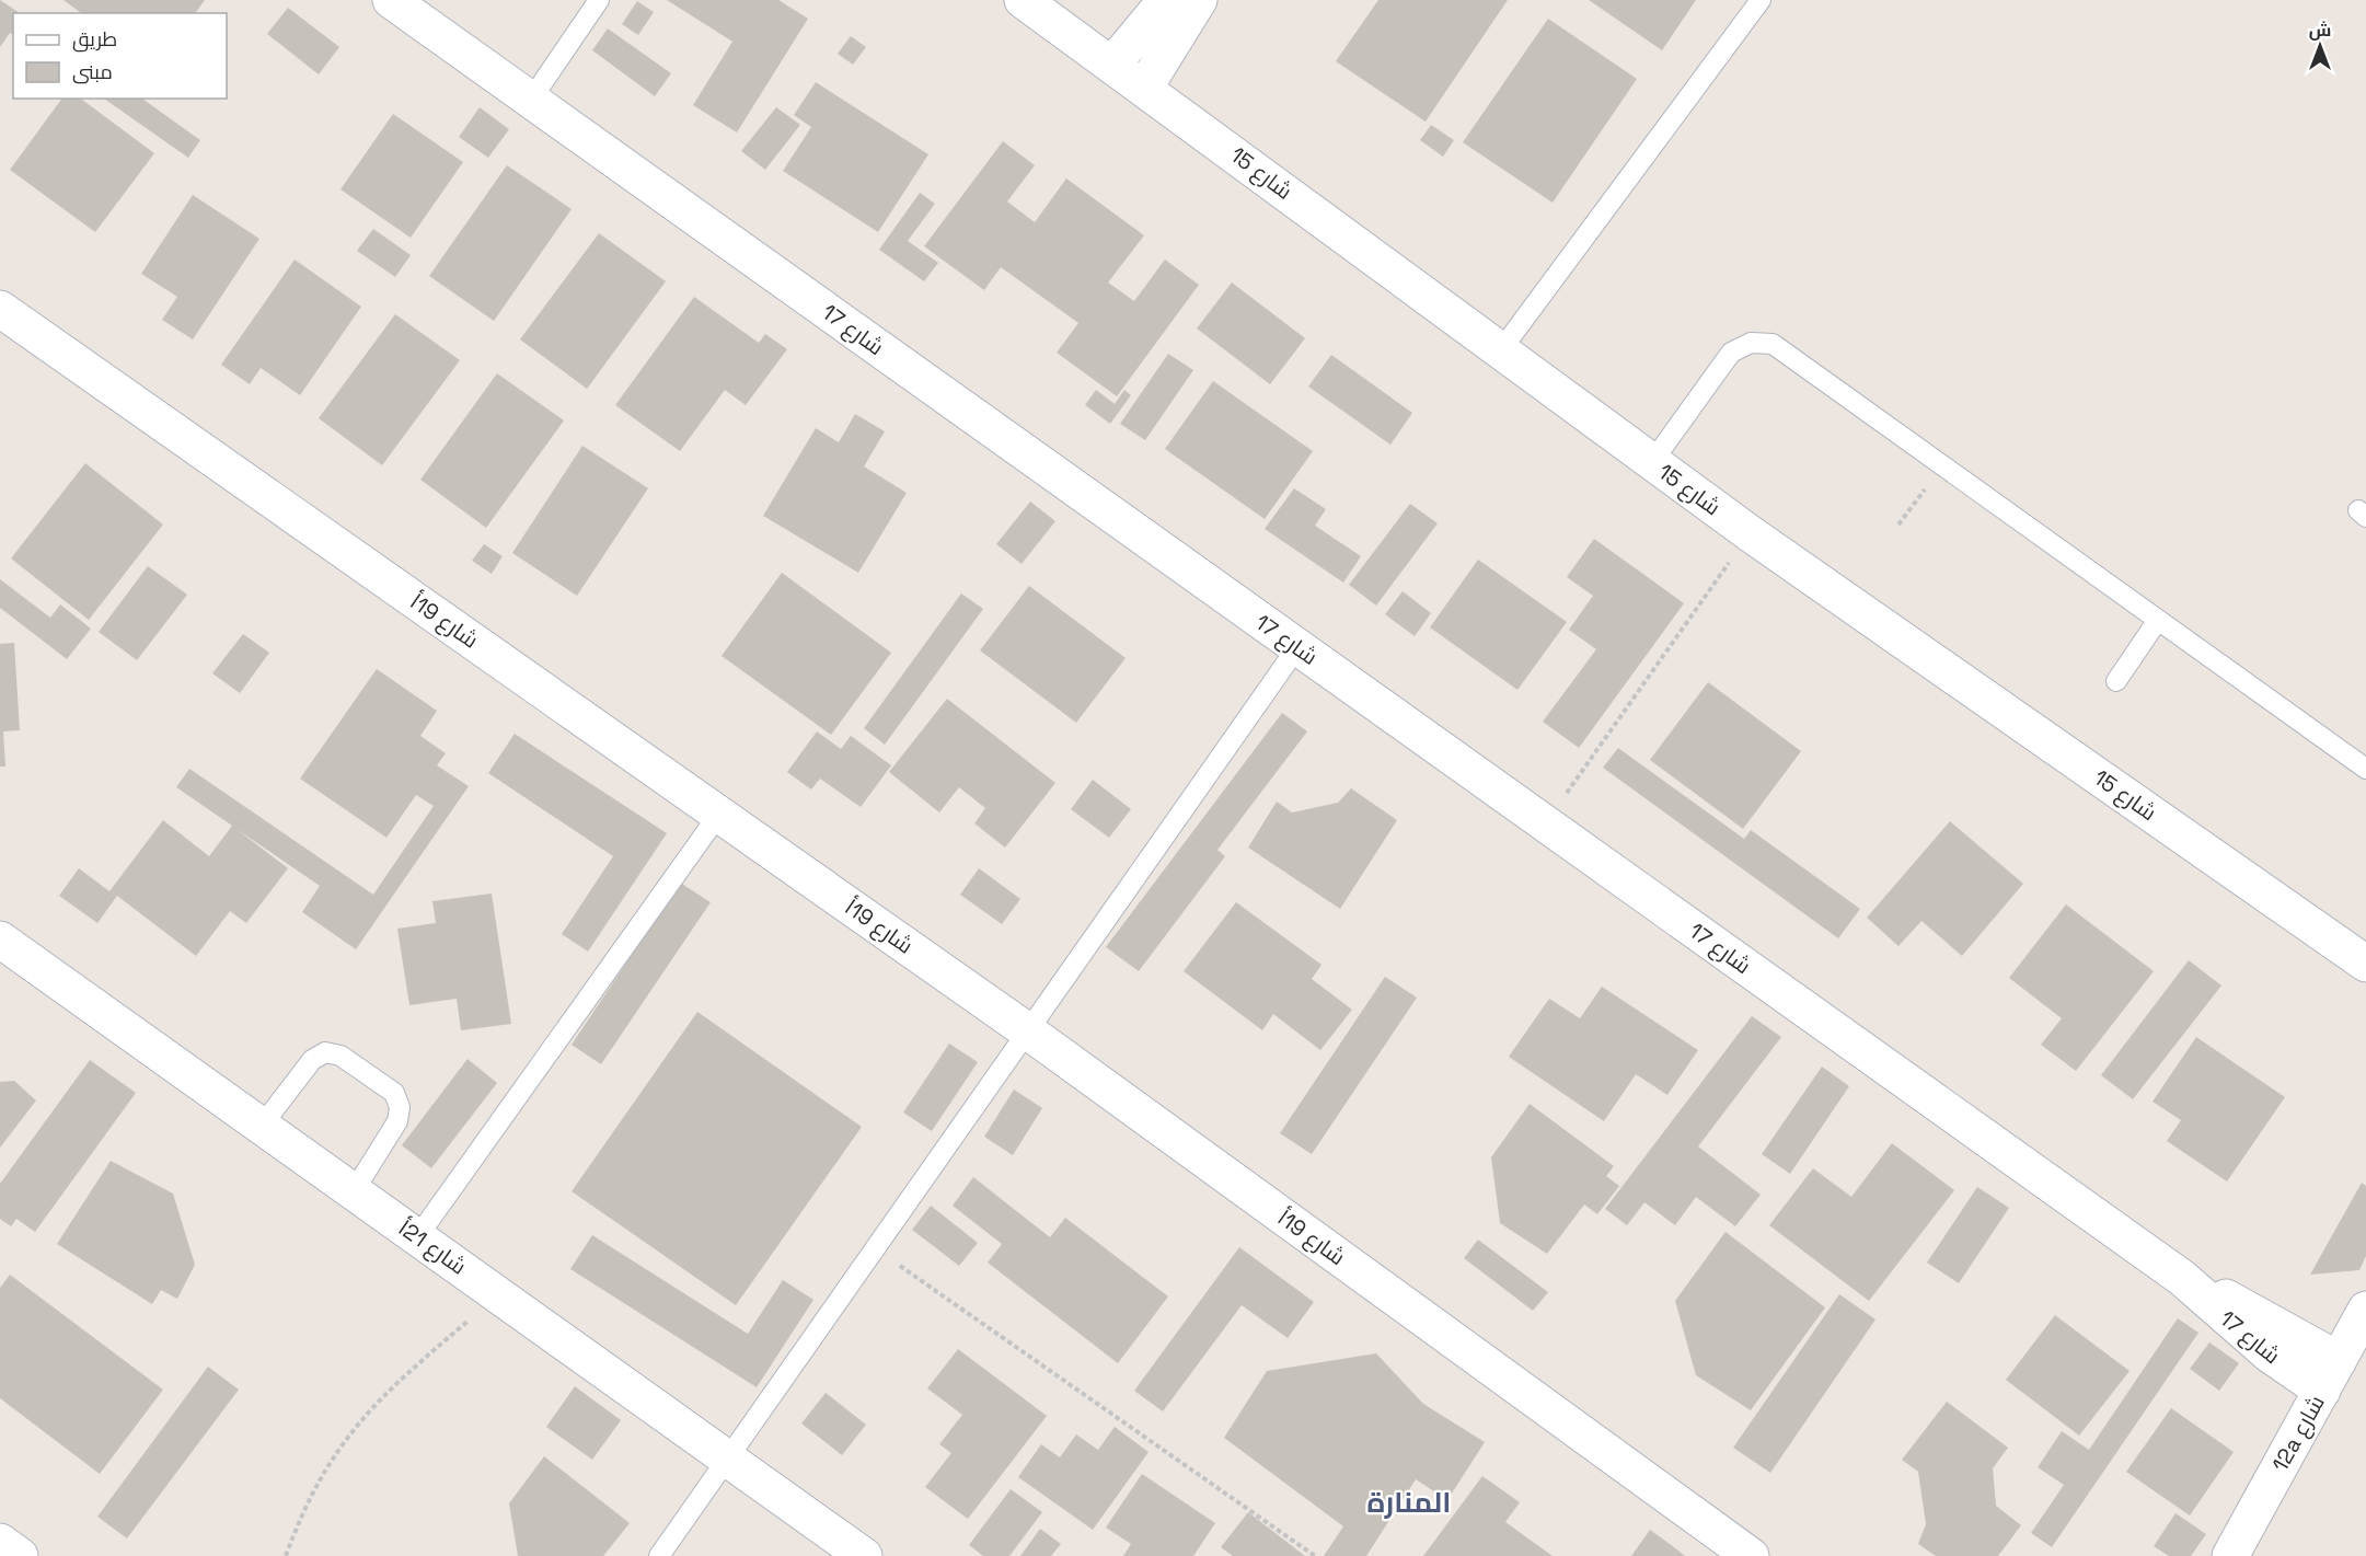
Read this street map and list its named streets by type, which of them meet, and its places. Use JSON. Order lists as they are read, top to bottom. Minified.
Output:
{"streets":{"street":["شارع 15","شارع 17","شارع 19أ","شارع 21أ","12a شارع"]},"crossings":[["شارع 17","12a شارع"]],"districts":["المنارة"],"legend":["طريق","مبنى"],"north":"top"}
